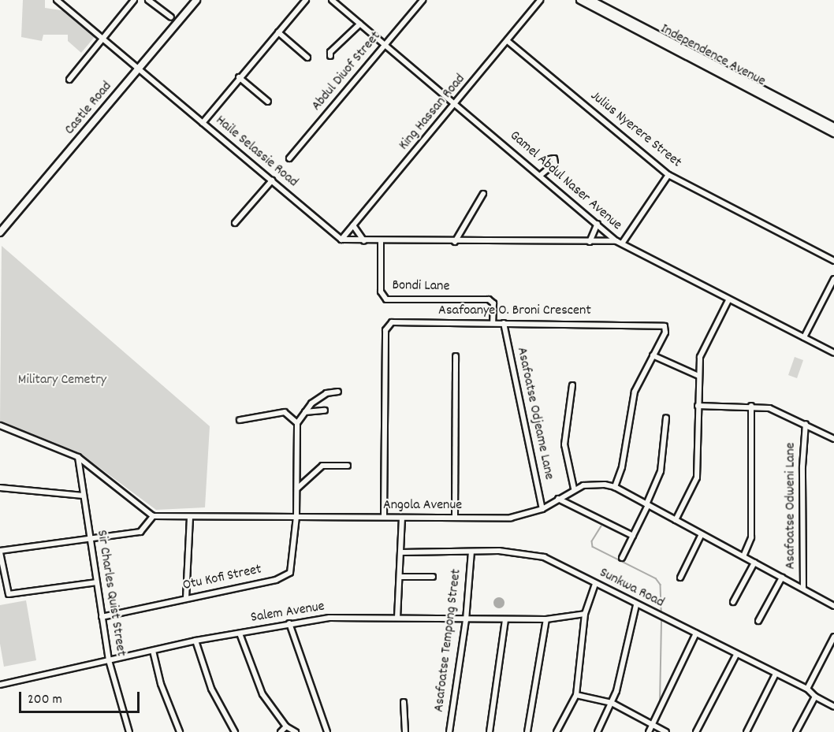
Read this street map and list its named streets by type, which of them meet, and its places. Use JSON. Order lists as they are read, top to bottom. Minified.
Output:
{"streets":{"main road":["Independence Avenue","Castle Road"],"street":["Abdul Diuof Street","King Hassan Road","Julius Nyerere Street","Haile Selassie Road","Gamel Abdul Naser Avenue","Bondi Lane","Asafoanye O. Broni Crescent","Asafoatse Odjeame Lane","Angola Avenue","Asafoatse Odweni Lane","Otu Kofi Street","Sunkwa Road","Sir Charles Quist Street","Salem Avenue","Asafoatse Tempong Street"]},"crossings":[["Abdul Diuof Street","Gamel Abdul Naser Avenue"],["Castle Road","Haile Selassie Road"],["King Hassan Road","Julius Nyerere Street"],["King Hassan Road","Haile Selassie Road"],["King Hassan Road","Gamel Abdul Naser Avenue"],["Bondi Lane","Asafoanye O. Broni Crescent"],["Asafoanye O. Broni Crescent","Asafoatse Odjeame Lane"],["Asafoanye O. Broni Crescent","Angola Avenue"],["Asafoatse Odjeame Lane","Angola Avenue"],["Angola Avenue","Asafoatse Odweni Lane"],["Angola Avenue","Otu Kofi Street"],["Otu Kofi Street","Sir Charles Quist Street"],["Sunkwa Road","Asafoatse Tempong Street"],["Sir Charles Quist Street","Salem Avenue"],["Salem Avenue","Asafoatse Tempong Street"]],"parks":["Military Cemetry"],"scale_bar":"200 m"}
